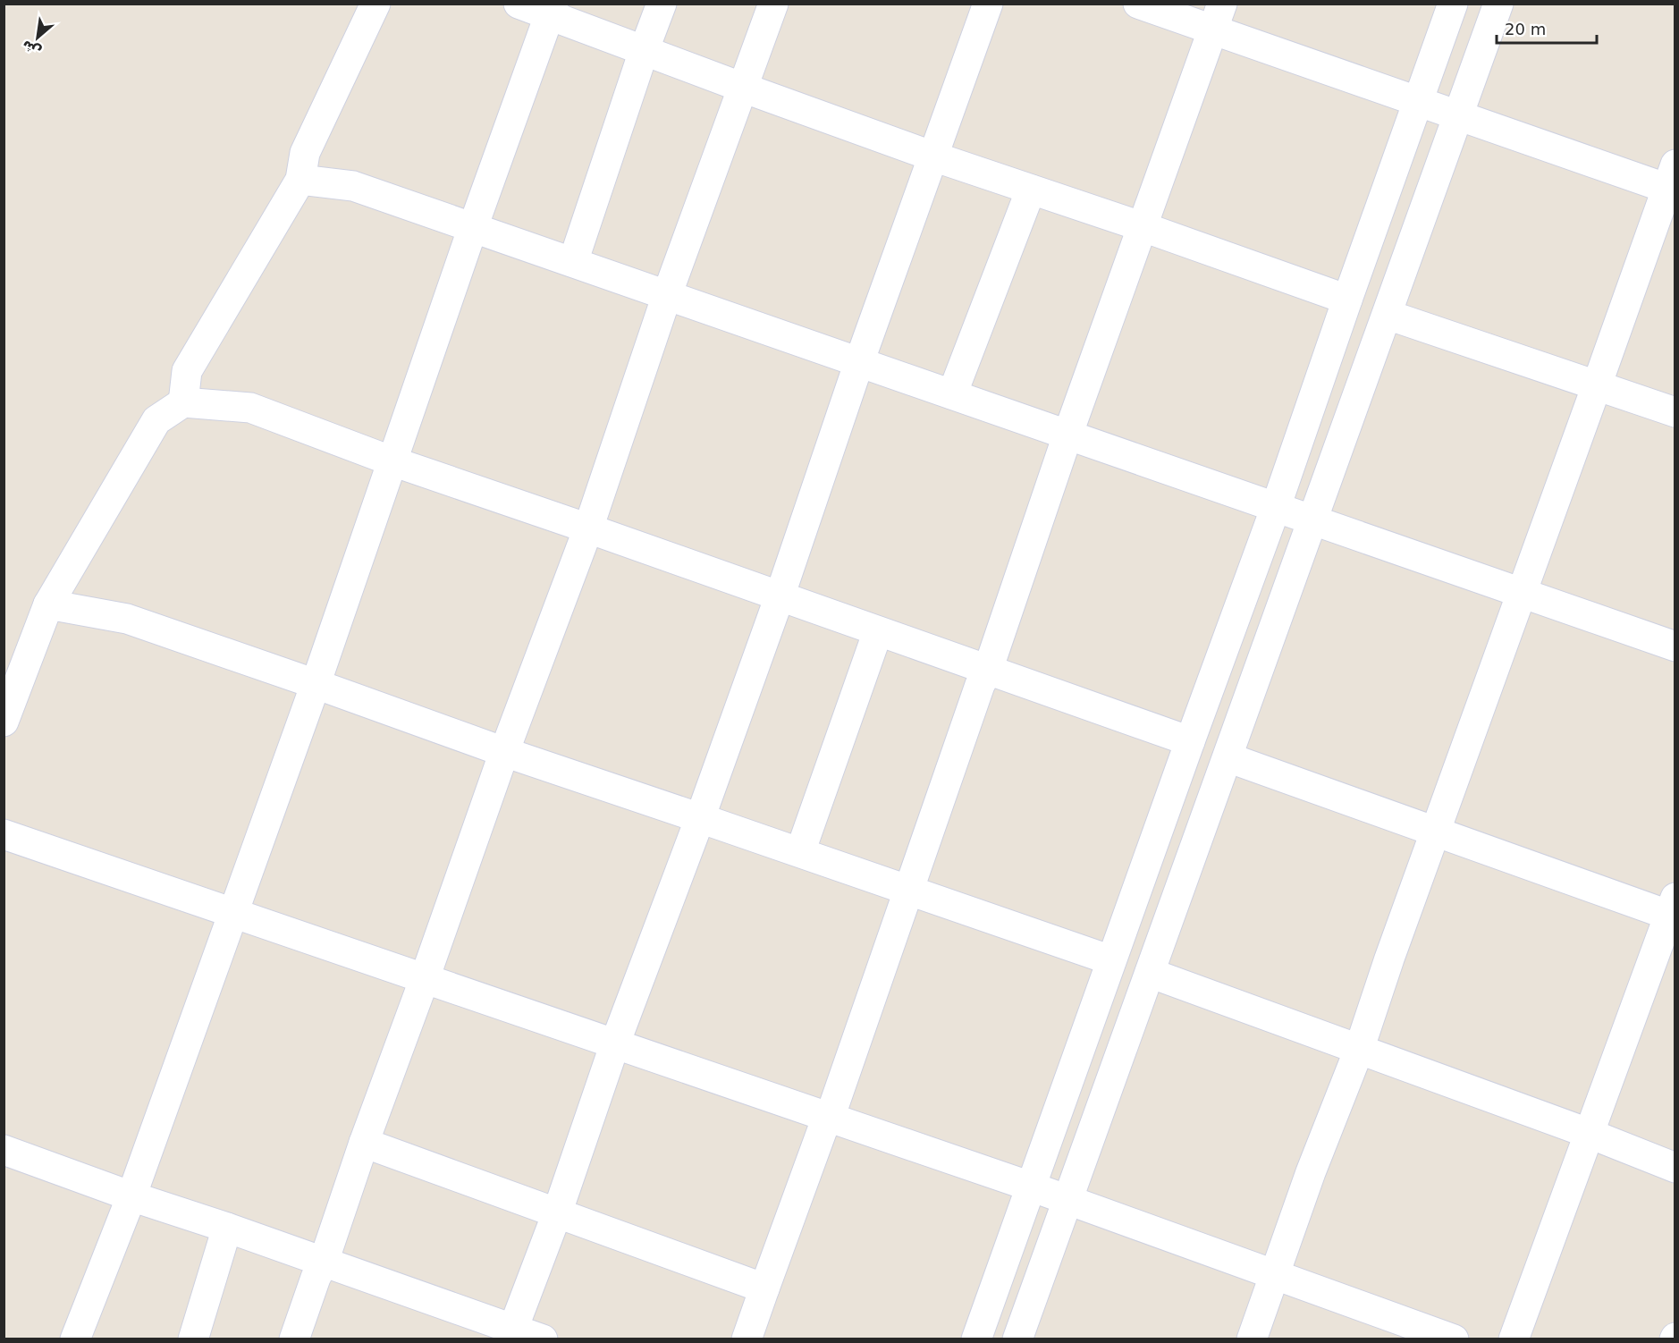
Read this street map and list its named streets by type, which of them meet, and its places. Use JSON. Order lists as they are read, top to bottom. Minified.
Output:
{"scale_bar":"20 m","north":"bottom left"}
